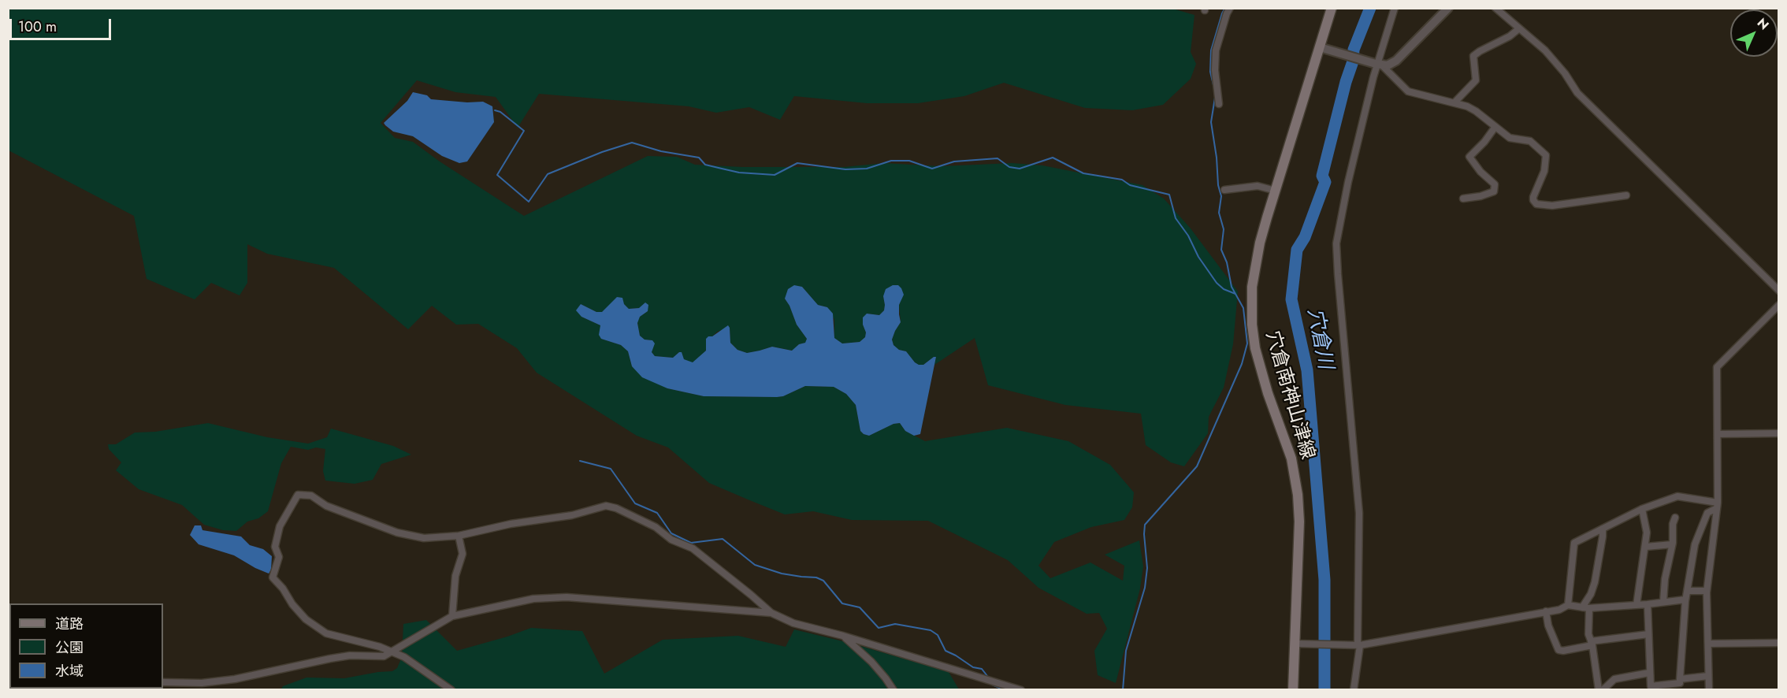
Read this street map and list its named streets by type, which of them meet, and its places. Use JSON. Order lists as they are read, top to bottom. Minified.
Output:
{"streets":{"main road":["穴倉南神山津線"]},"water":["穴倉川"],"legend":["道路","公園","水域"],"scale_bar":"100 m","north":"top right"}
